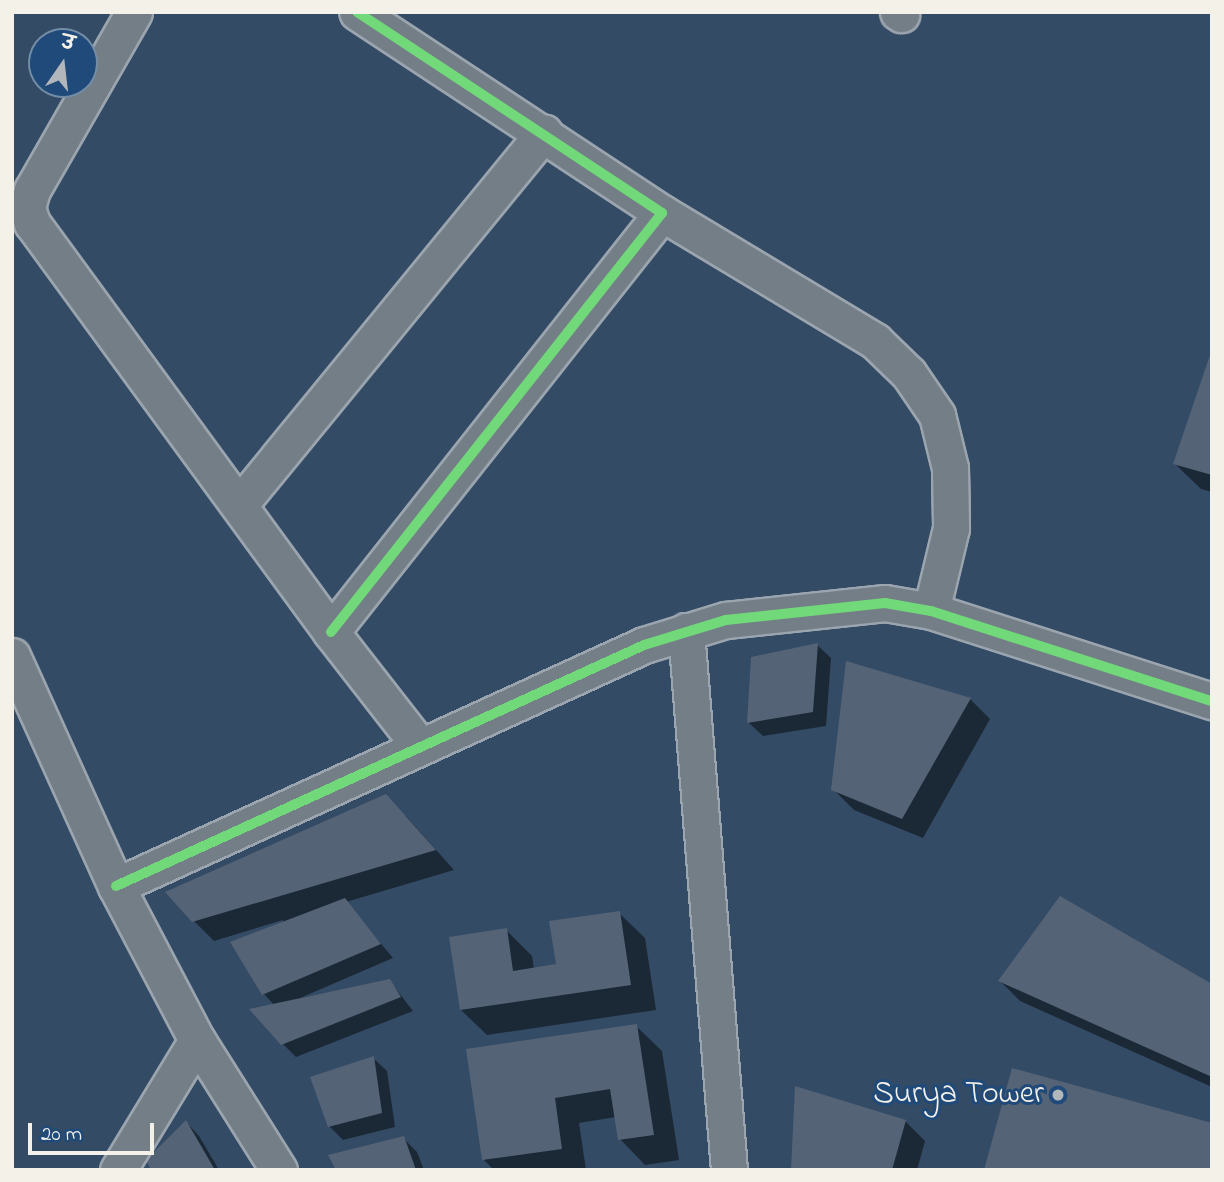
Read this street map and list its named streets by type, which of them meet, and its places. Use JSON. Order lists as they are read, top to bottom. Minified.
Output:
{"places":["Surya Tower"],"scale_bar":"20 m","north":"top"}
